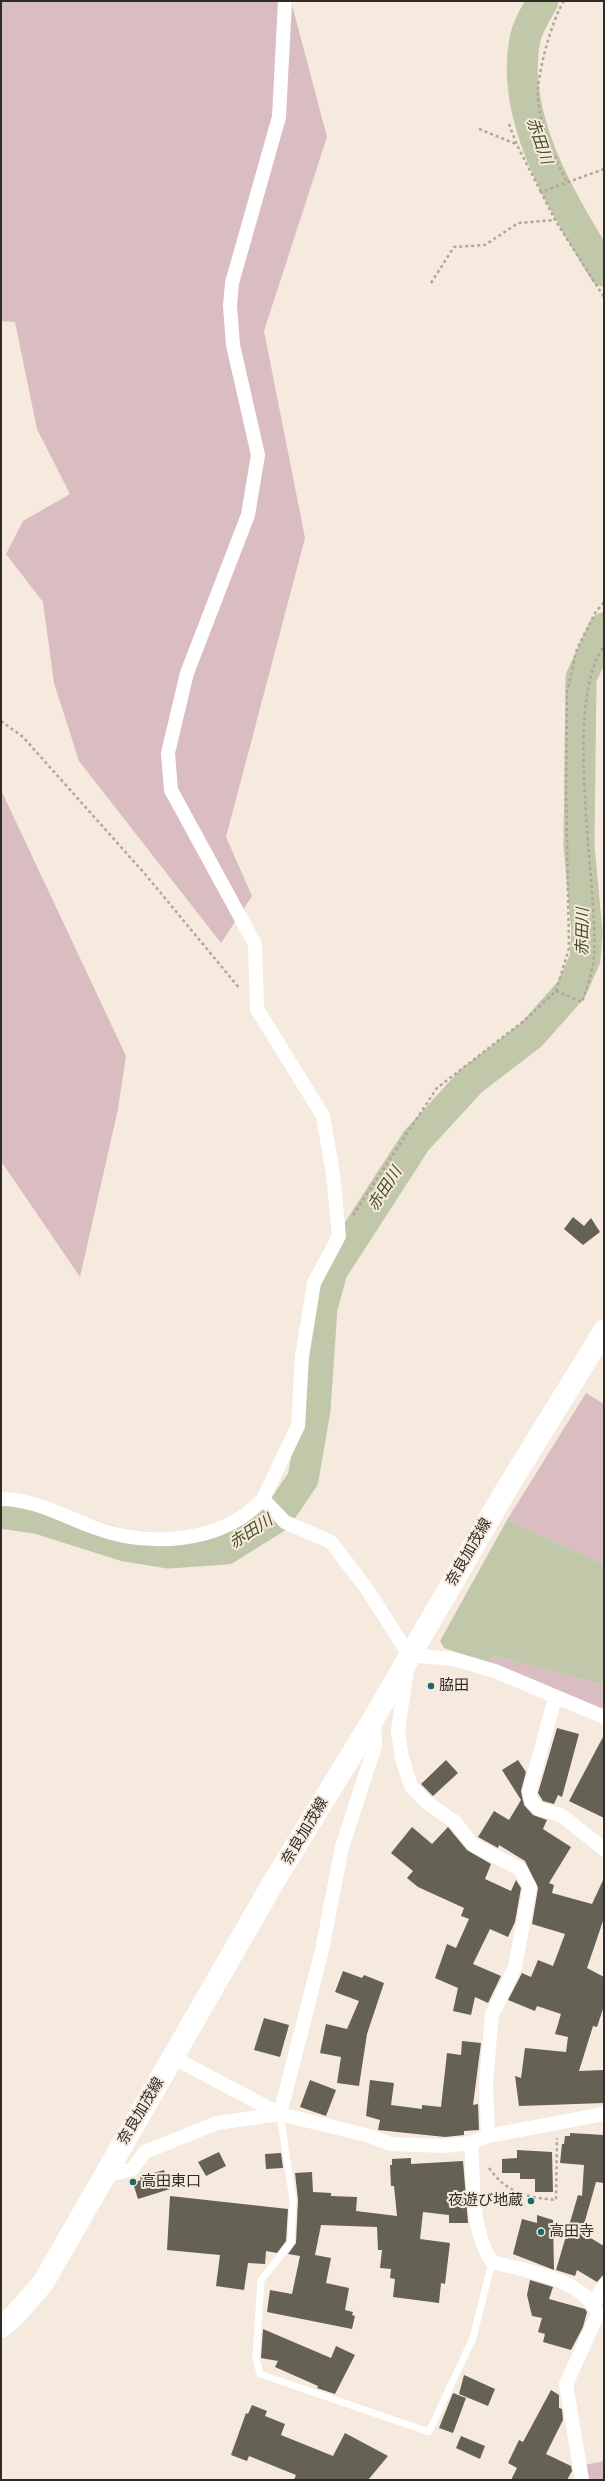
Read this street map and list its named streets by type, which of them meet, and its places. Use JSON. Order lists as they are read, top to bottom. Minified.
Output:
{"streets":{"main road":["奈良加茂線"]},"water":["赤田川"],"places":["脇田","高田東口","夜遊び地蔵","高田寺"]}
